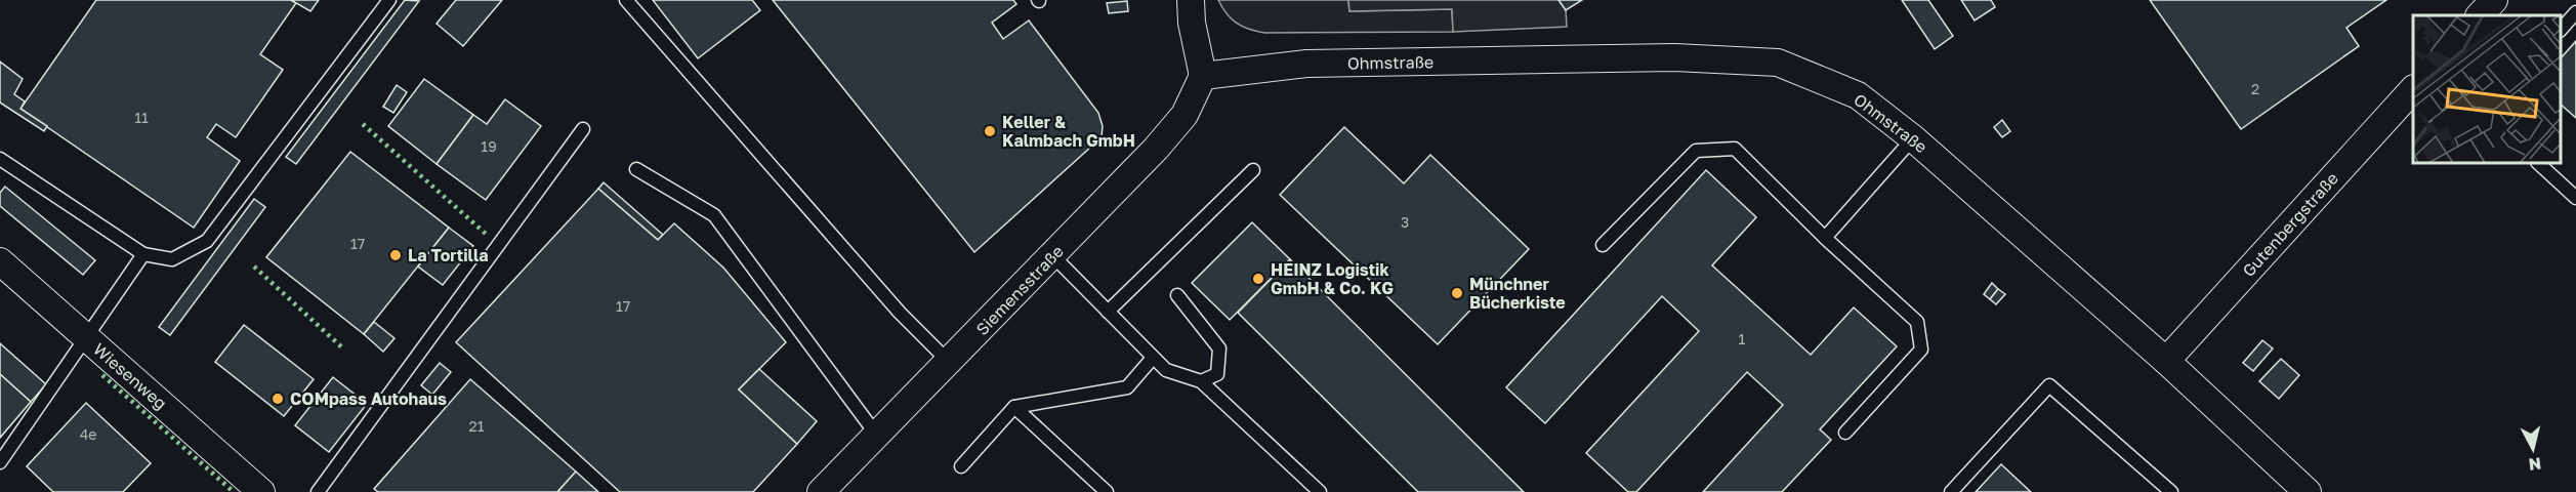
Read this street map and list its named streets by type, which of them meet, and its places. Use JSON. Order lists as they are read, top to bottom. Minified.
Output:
{"streets":{"street":["Ohmstraße","Gutenbergstraße","Siemensstraße","Wiesenweg"]},"crossings":[["Ohmstraße","Gutenbergstraße"],["Ohmstraße","Siemensstraße"]],"places":["Keller & Kalmbach GmbH","La Tortilla","HEINZ Logistik GmbH & Co. KG","Münchner Bücherkiste","COMpass Autohaus"],"house_numbers":["2","11","19","3","17","17","1","21","4e"],"north":"bottom"}
